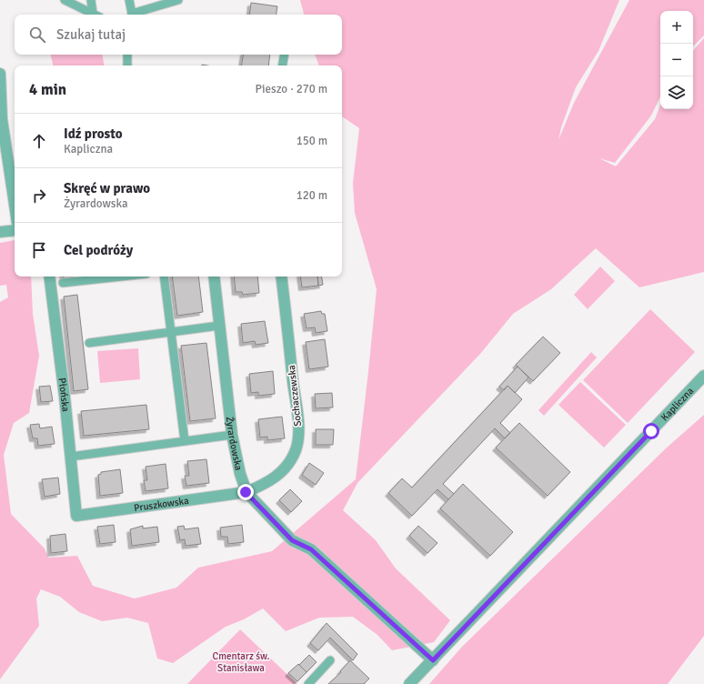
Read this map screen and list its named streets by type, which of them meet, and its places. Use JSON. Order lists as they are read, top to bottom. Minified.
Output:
{"streets":{"street":["Płońska","Sochaczewska","Kapliczna","Żyrardowska","Pruszkowska"]},"crossings":[["Płońska","Pruszkowska"],["Sochaczewska","Żyrardowska"],["Sochaczewska","Pruszkowska"],["Kapliczna","Żyrardowska"],["Żyrardowska","Pruszkowska"]],"parks":["Cmentarz św. Stanisława"],"page":{"map_buttons":["+","−"],"search":"Szukaj tutaj","heading":["4 min","Pieszo · 270 m"],"list":[["Idź prosto","Kapliczna","150 m"],["Skręć w prawo","Żyrardowska","120 m"],"Cel podróży"]}}
